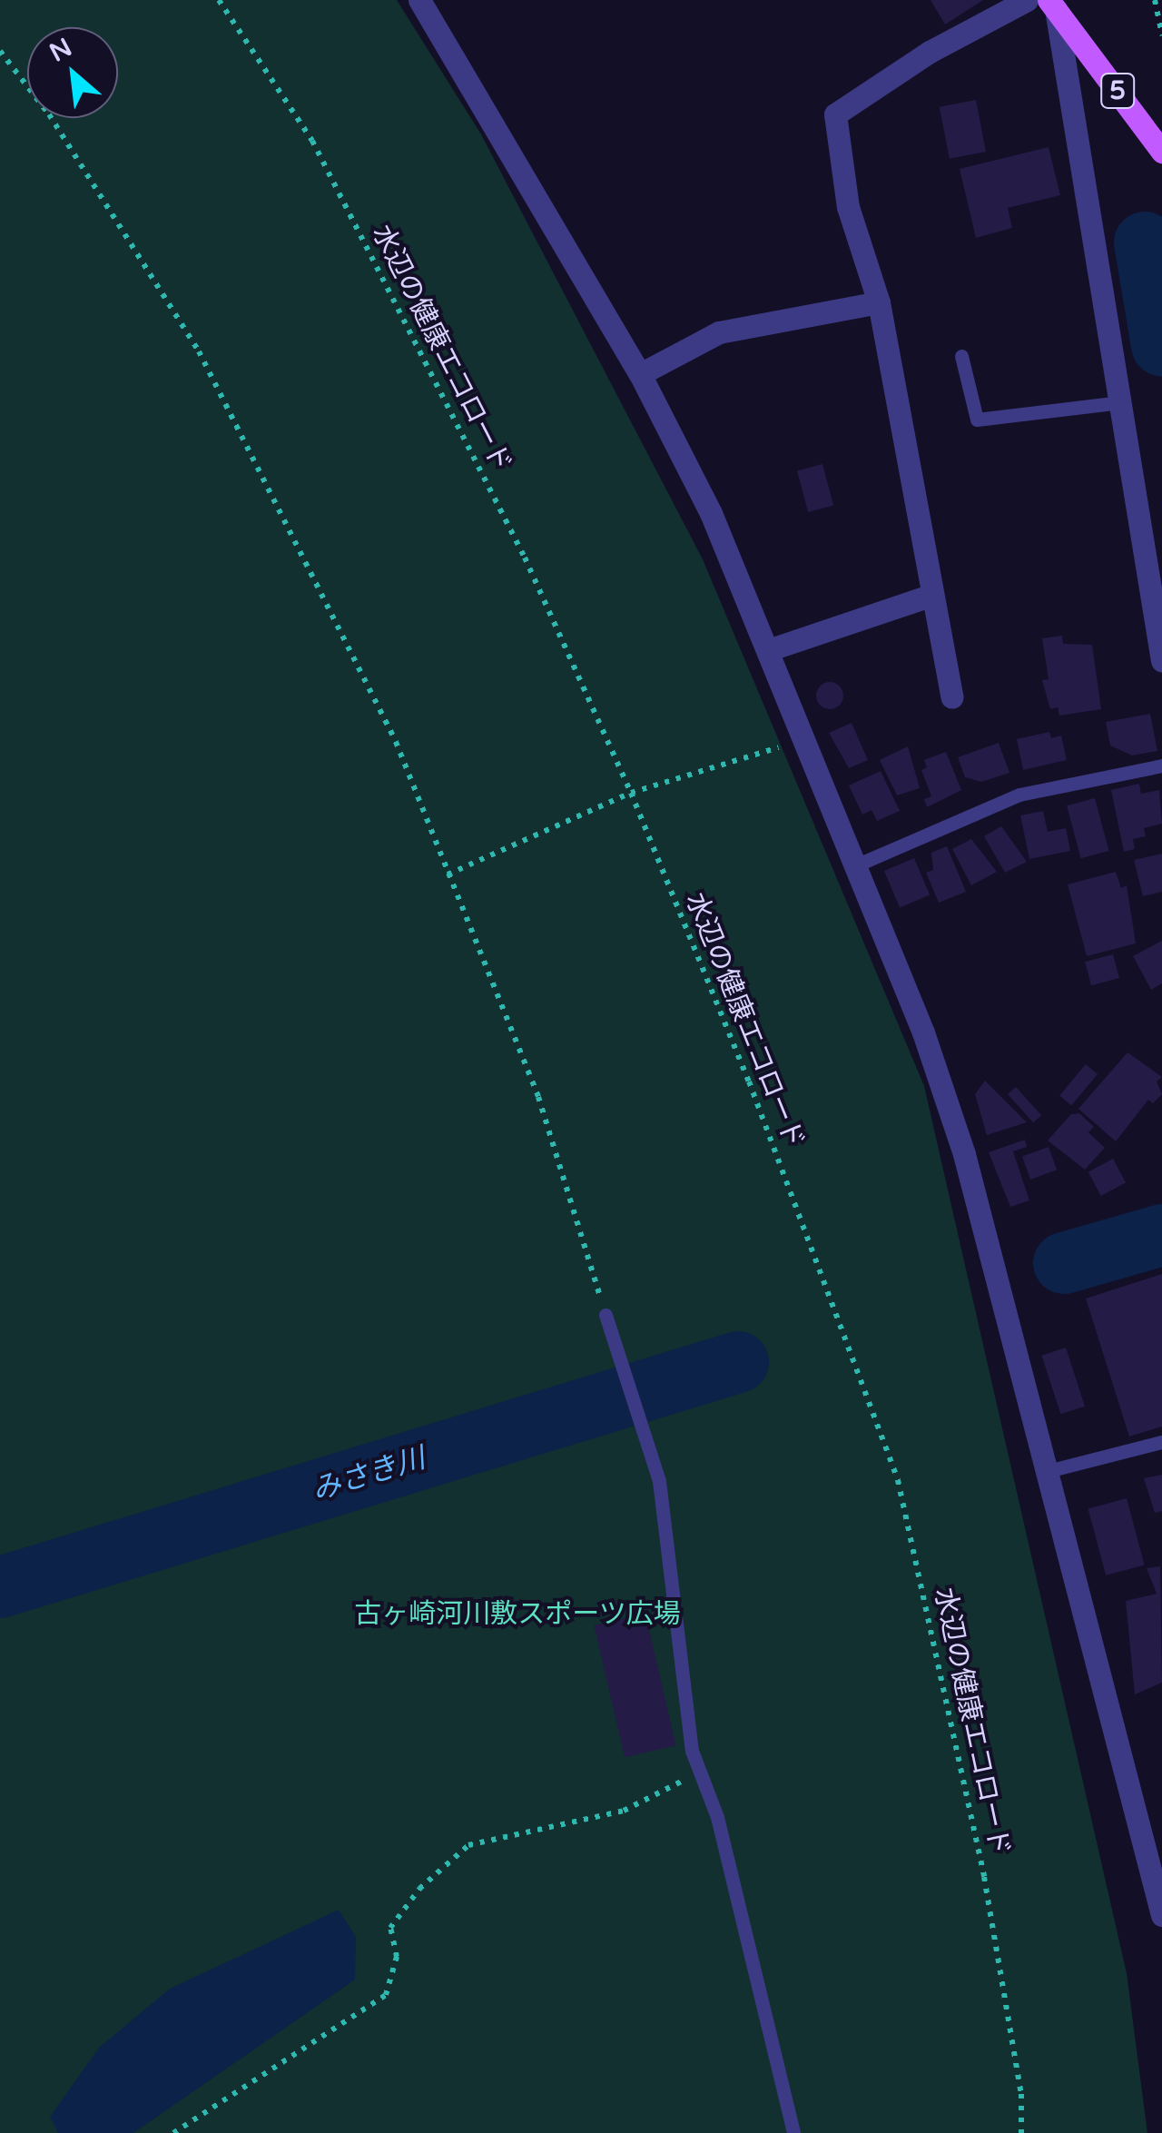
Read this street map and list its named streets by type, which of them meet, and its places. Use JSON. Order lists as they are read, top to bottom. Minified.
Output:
{"streets":{"main road":["5"],"path":["水辺の健康エコロード"]},"water":["みさき川"],"parks":["古ヶ崎河川敷スポーツ広場"],"north":"top left"}
